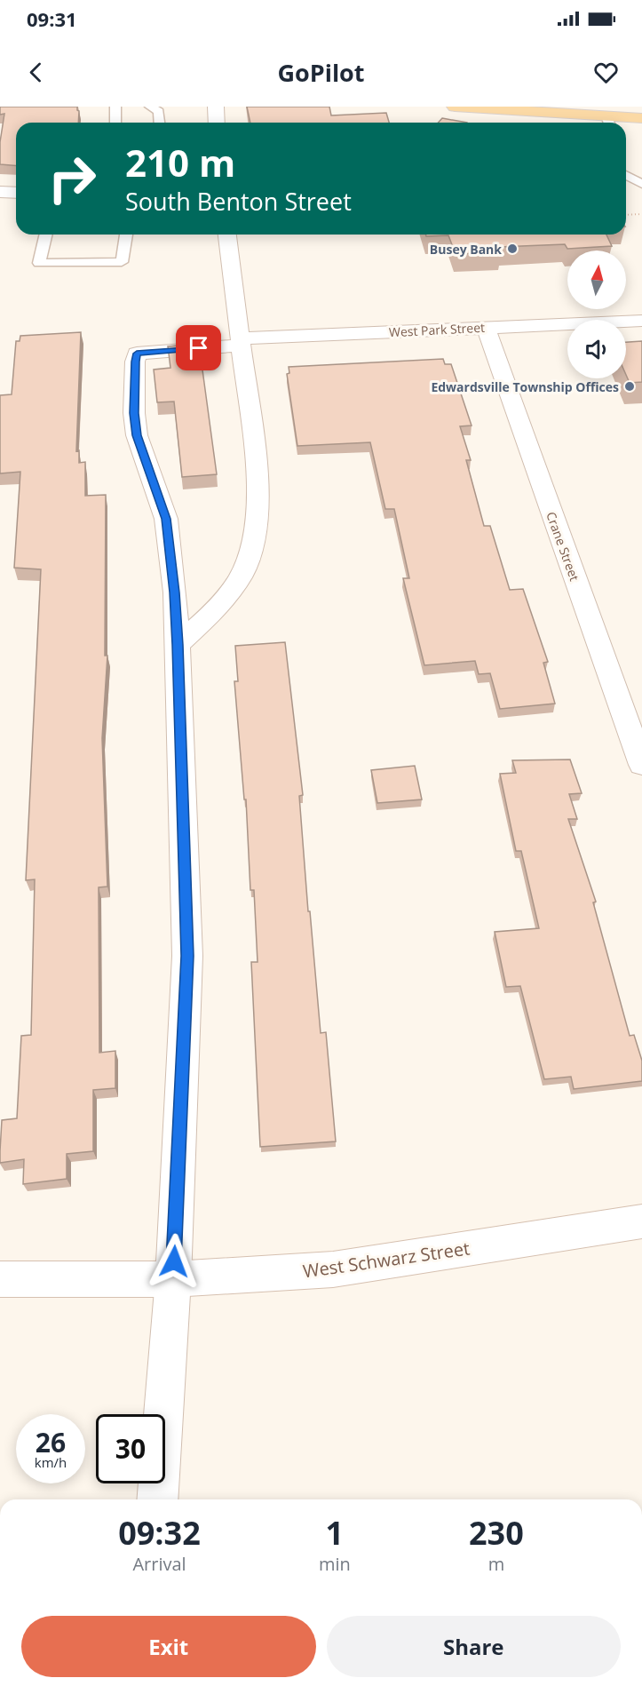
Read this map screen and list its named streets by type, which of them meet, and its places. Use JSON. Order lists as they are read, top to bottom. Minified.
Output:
{"streets":{"street":["West Park Street","Crane Street","West Schwarz Street"]},"crossings":[["West Park Street","Crane Street"]],"places":["Busey Bank","Edwardsville Township Offices"],"north":"top","page":{"status":"09:31","header":"GoPilot","turn":["210 m","South Benton Street"],"speed":"26 km/h","limit":"30","eta":["09:32","Arrival","1","min","230","m"],"buttons":["Exit","Share"]}}
